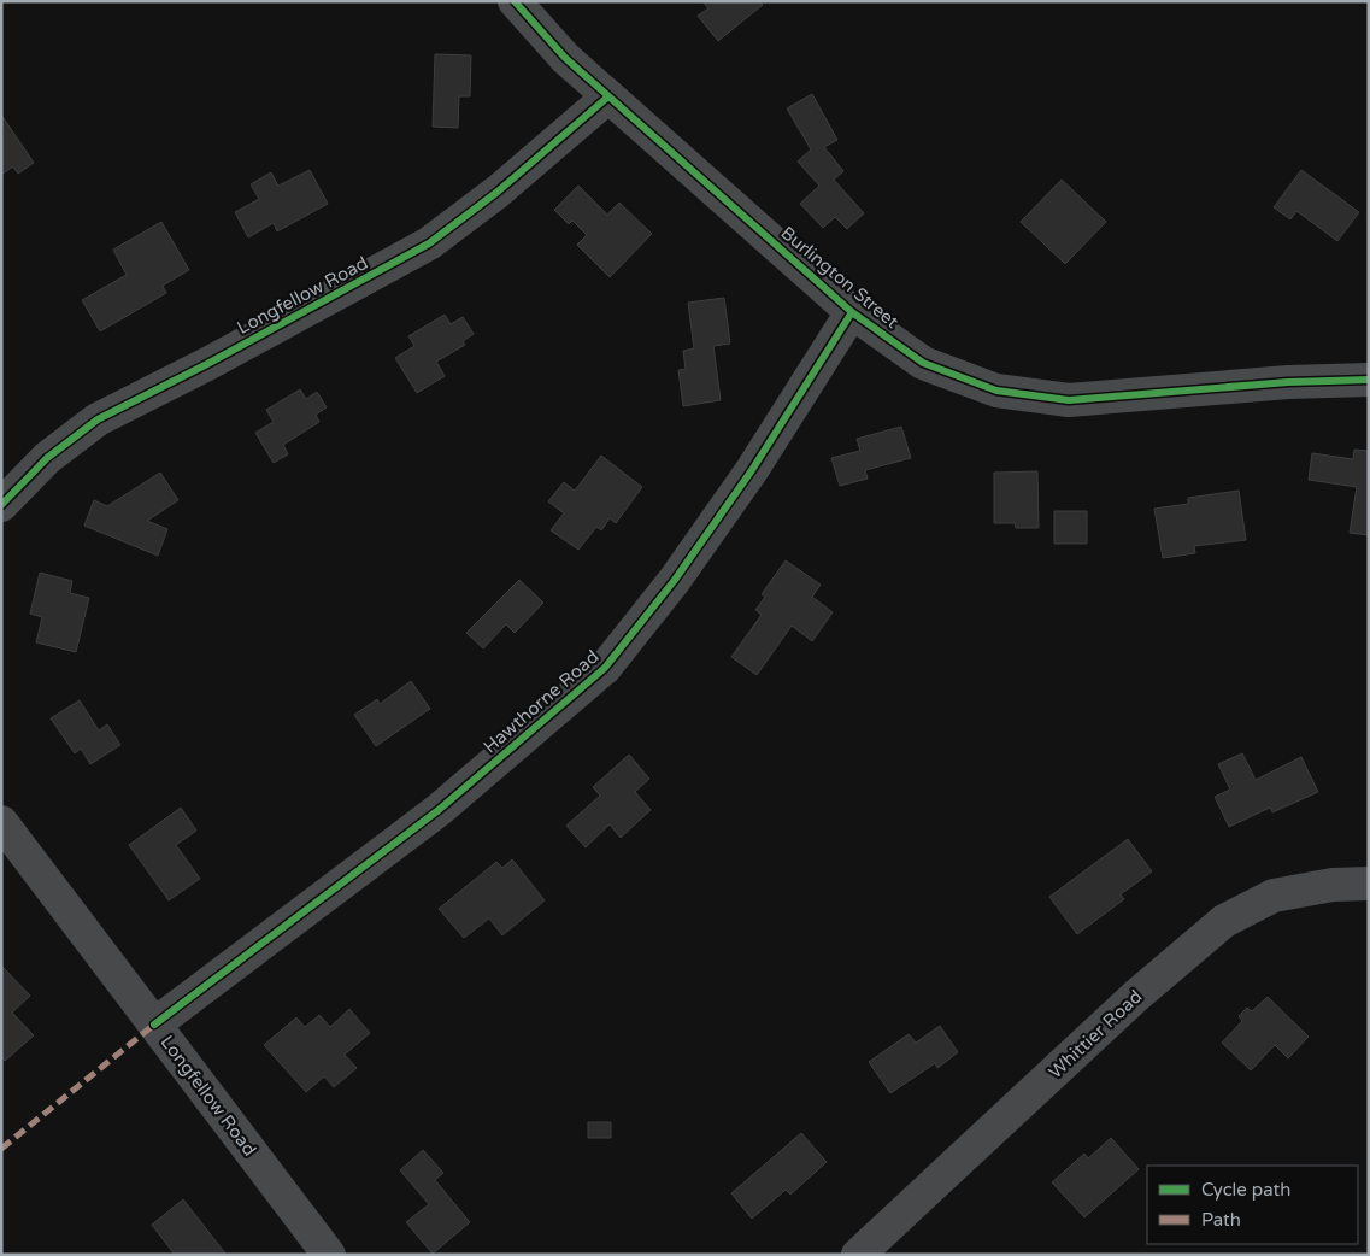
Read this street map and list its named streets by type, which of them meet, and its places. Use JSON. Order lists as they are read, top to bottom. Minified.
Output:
{"streets":{"street":["Burlington Street","Longfellow Road","Hawthorne Road","Whittier Road"]},"crossings":[["Burlington Street","Longfellow Road"],["Burlington Street","Hawthorne Road"],["Longfellow Road","Hawthorne Road"]],"legend":["Cycle path","Path"]}
